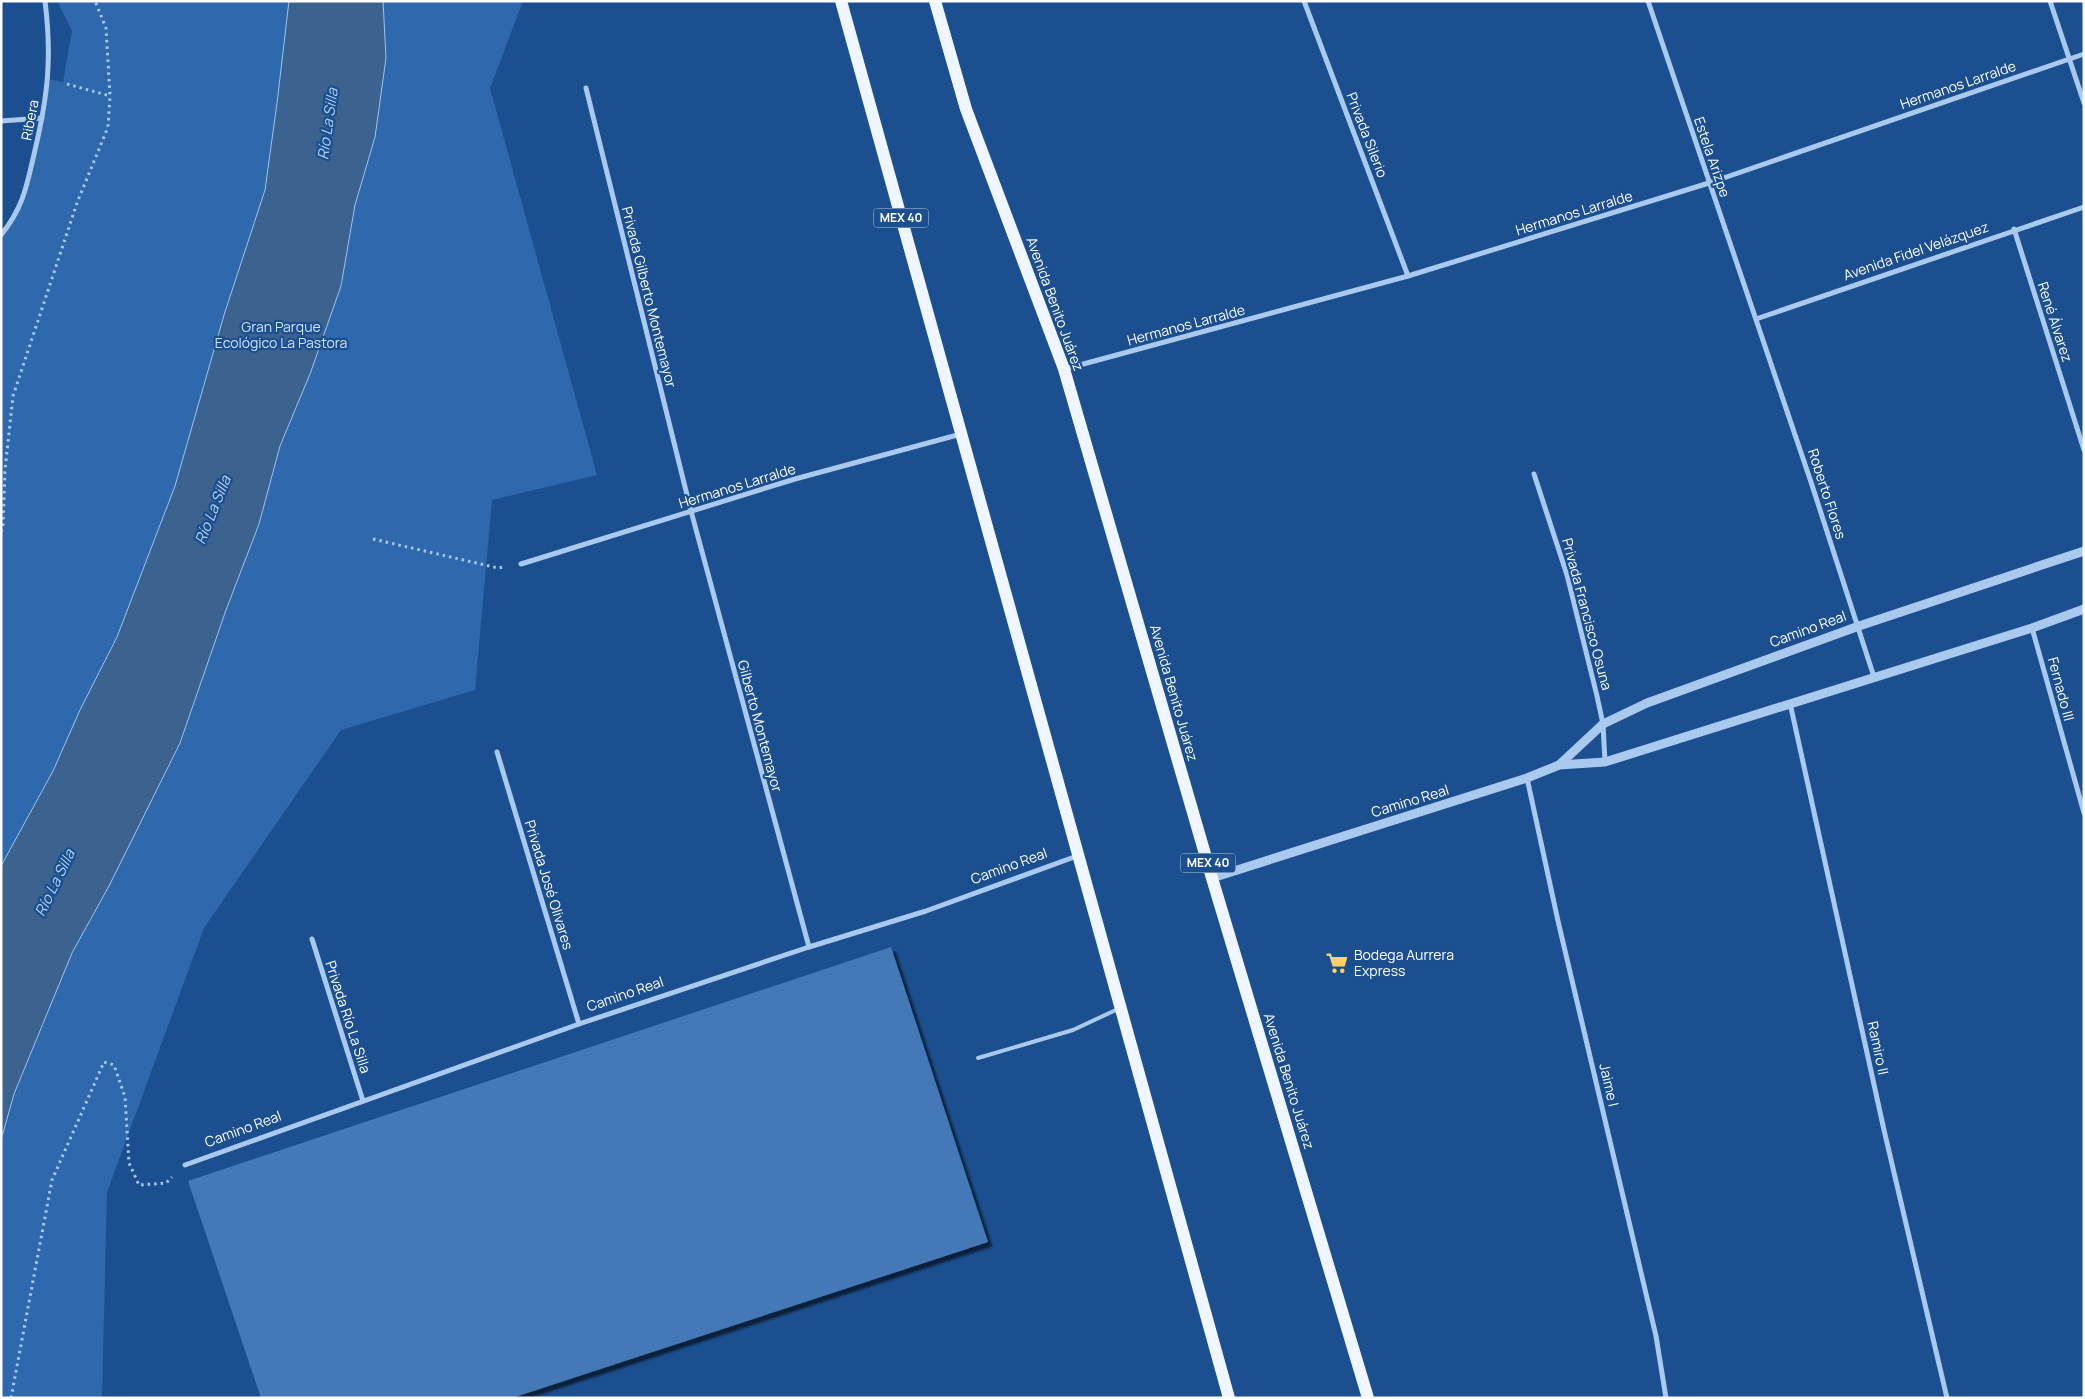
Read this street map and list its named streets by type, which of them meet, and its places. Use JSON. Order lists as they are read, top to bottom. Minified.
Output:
{"streets":{"main road":["MEX 40","Avenida Benito Juárez"],"street":["Hermanos Larralde","Ribera","Privada Silerio","Estela Arizpe","Avenida Fidel Velázquez","Privada Gilberto Montemayor","René Álvarez","Roberto Flores","Privada Francisco Osuna","Camino Real","Fernado III","Gilberto Montemayor","Privada José Olivares","Privada Río La Silla","Ramiro II","Jaime I"]},"crossings":[["Hermanos Larralde","Privada Silerio"],["Hermanos Larralde","Estela Arizpe"],["Hermanos Larralde","MEX 40"],["Hermanos Larralde","Privada Gilberto Montemayor"],["Hermanos Larralde","Avenida Benito Juárez"],["Hermanos Larralde","Gilberto Montemayor"],["Estela Arizpe","Avenida Fidel Velázquez"],["Estela Arizpe","Roberto Flores"],["MEX 40","Camino Real"],["Avenida Fidel Velázquez","René Álvarez"],["Avenida Fidel Velázquez","Roberto Flores"],["Privada Gilberto Montemayor","Gilberto Montemayor"],["Avenida Benito Juárez","Camino Real"],["Roberto Flores","Camino Real"],["Privada Francisco Osuna","Camino Real"],["Camino Real","Fernado III"],["Camino Real","Gilberto Montemayor"],["Camino Real","Privada José Olivares"],["Camino Real","Privada Río La Silla"],["Camino Real","Ramiro II"],["Camino Real","Jaime I"]],"water":["Río La Silla"],"parks":["Gran Parque Ecológico La Pastora"],"places":{"supermarket":["Bodega Aurrera Express"]}}
